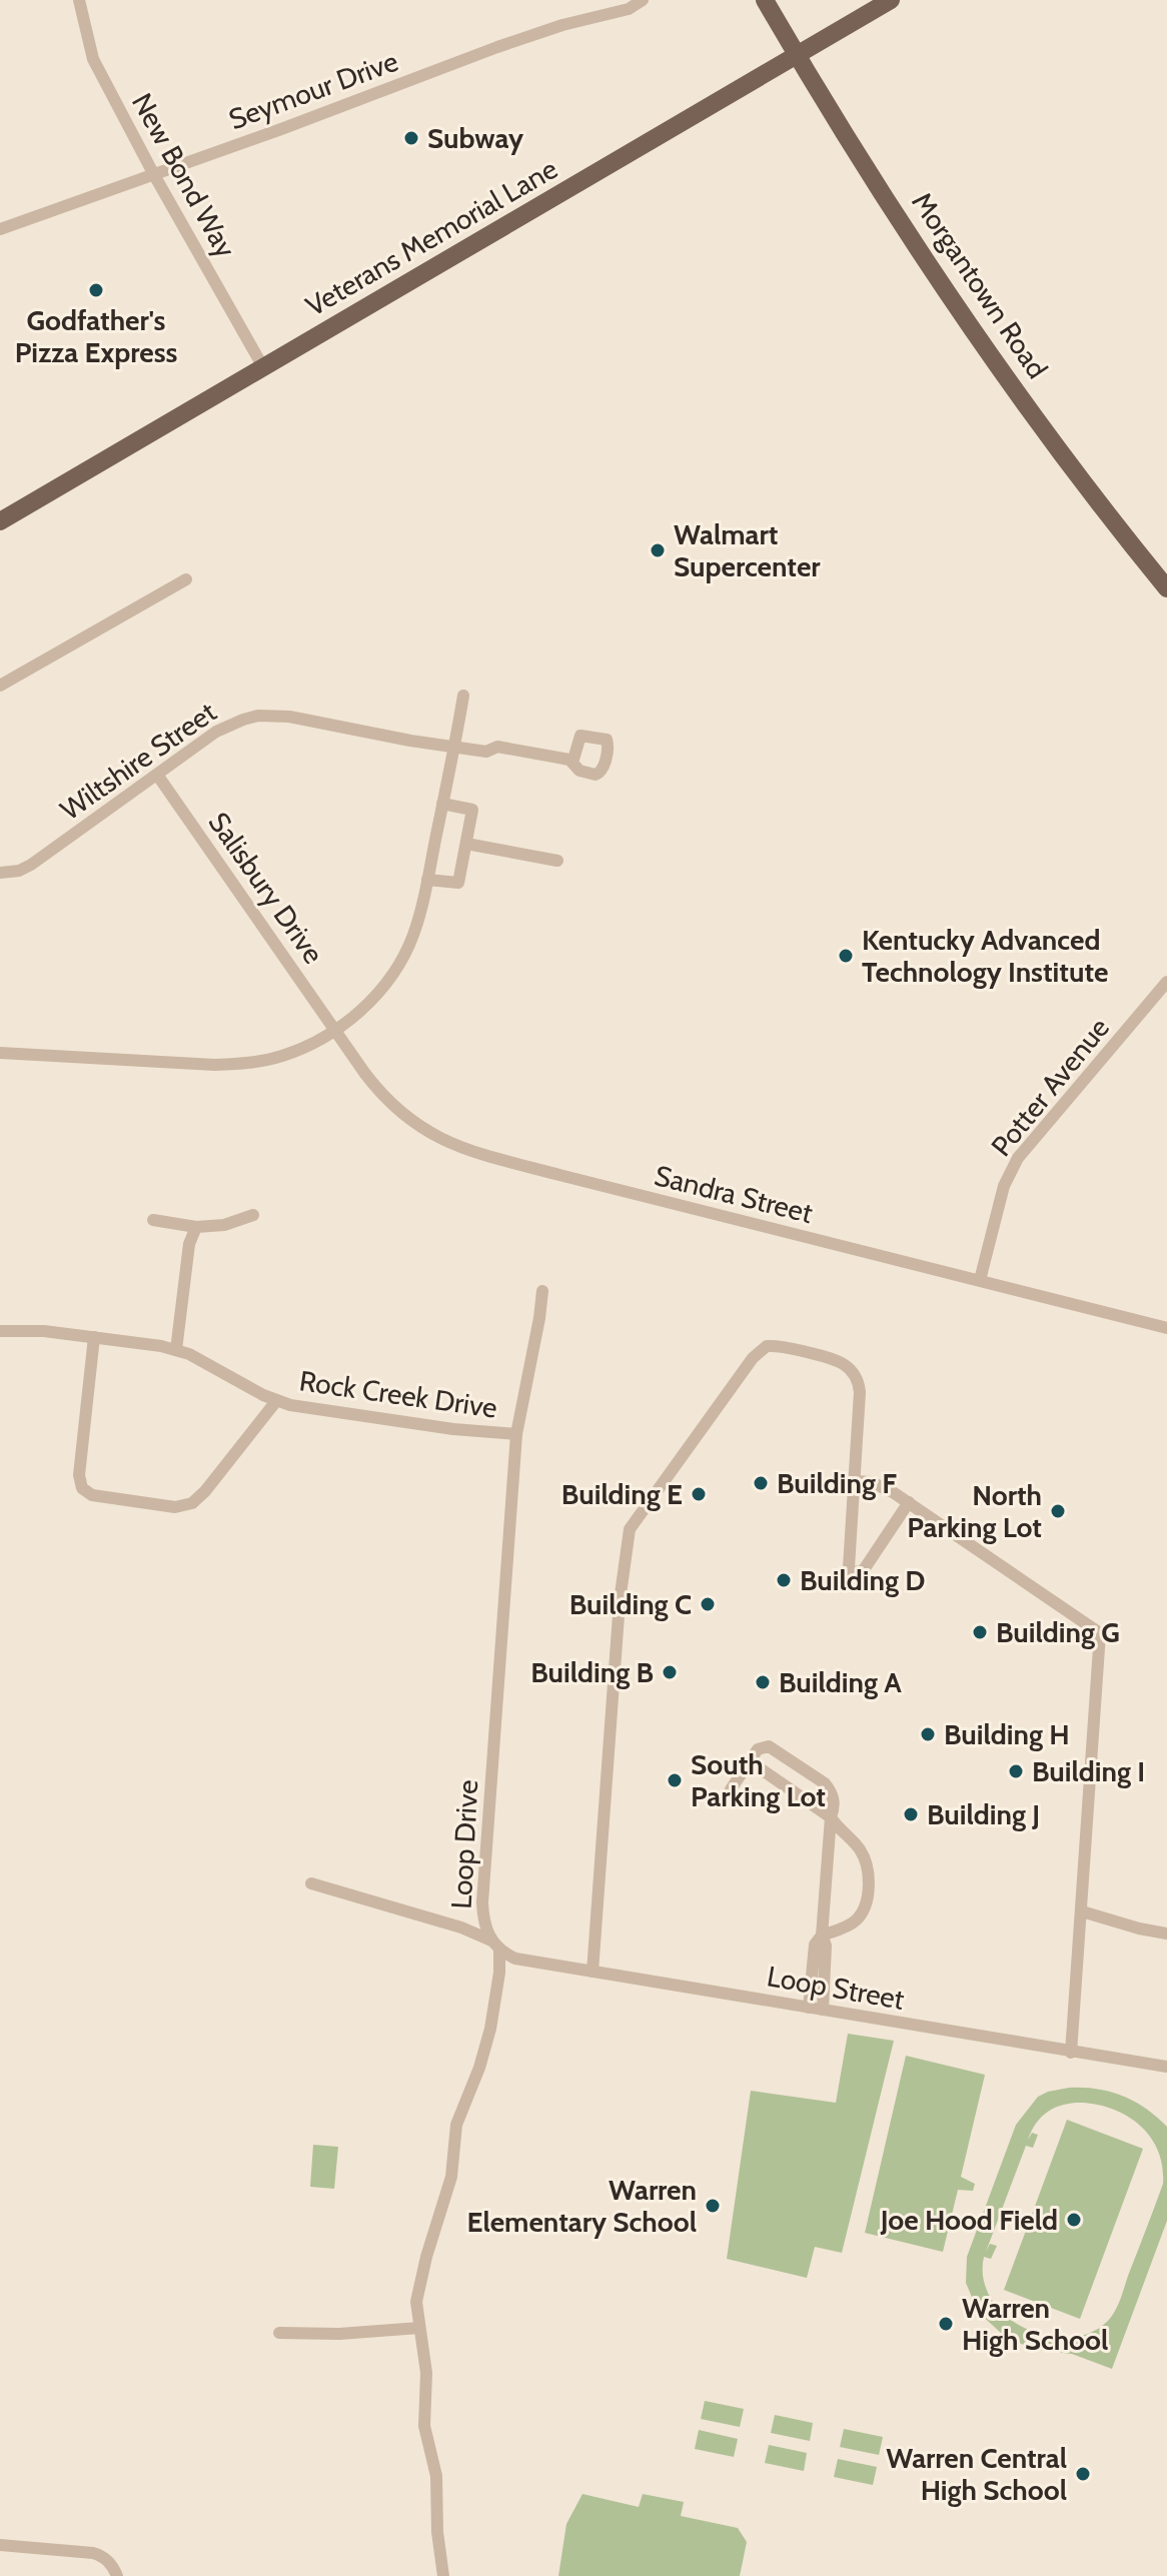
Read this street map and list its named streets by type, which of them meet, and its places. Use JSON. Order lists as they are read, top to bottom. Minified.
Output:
{"streets":{"main road":["Veterans Memorial Lane","Morgantown Road"],"street":["Seymour Drive","New Bond Way","Wiltshire Street","Salisbury Drive","Potter Avenue","Sandra Street","Rock Creek Drive","Loop Drive","Loop Street"]},"crossings":[["Seymour Drive","New Bond Way"],["New Bond Way","Veterans Memorial Lane"],["Veterans Memorial Lane","Morgantown Road"],["Wiltshire Street","Salisbury Drive"],["Salisbury Drive","Sandra Street"],["Potter Avenue","Sandra Street"],["Rock Creek Drive","Loop Drive"],["Loop Drive","Loop Street"]],"places":["Subway","Godfather's Pizza Express","Walmart Supercenter","Kentucky Advanced Technology Institute","Building F","Building E","North Parking Lot","Building D","Building C","Building G","Building B","Building A","Building H","Building I","South Parking Lot","Building J","Warren Elementary School","Joe Hood Field","Warren High School","Warren Central High School"]}
